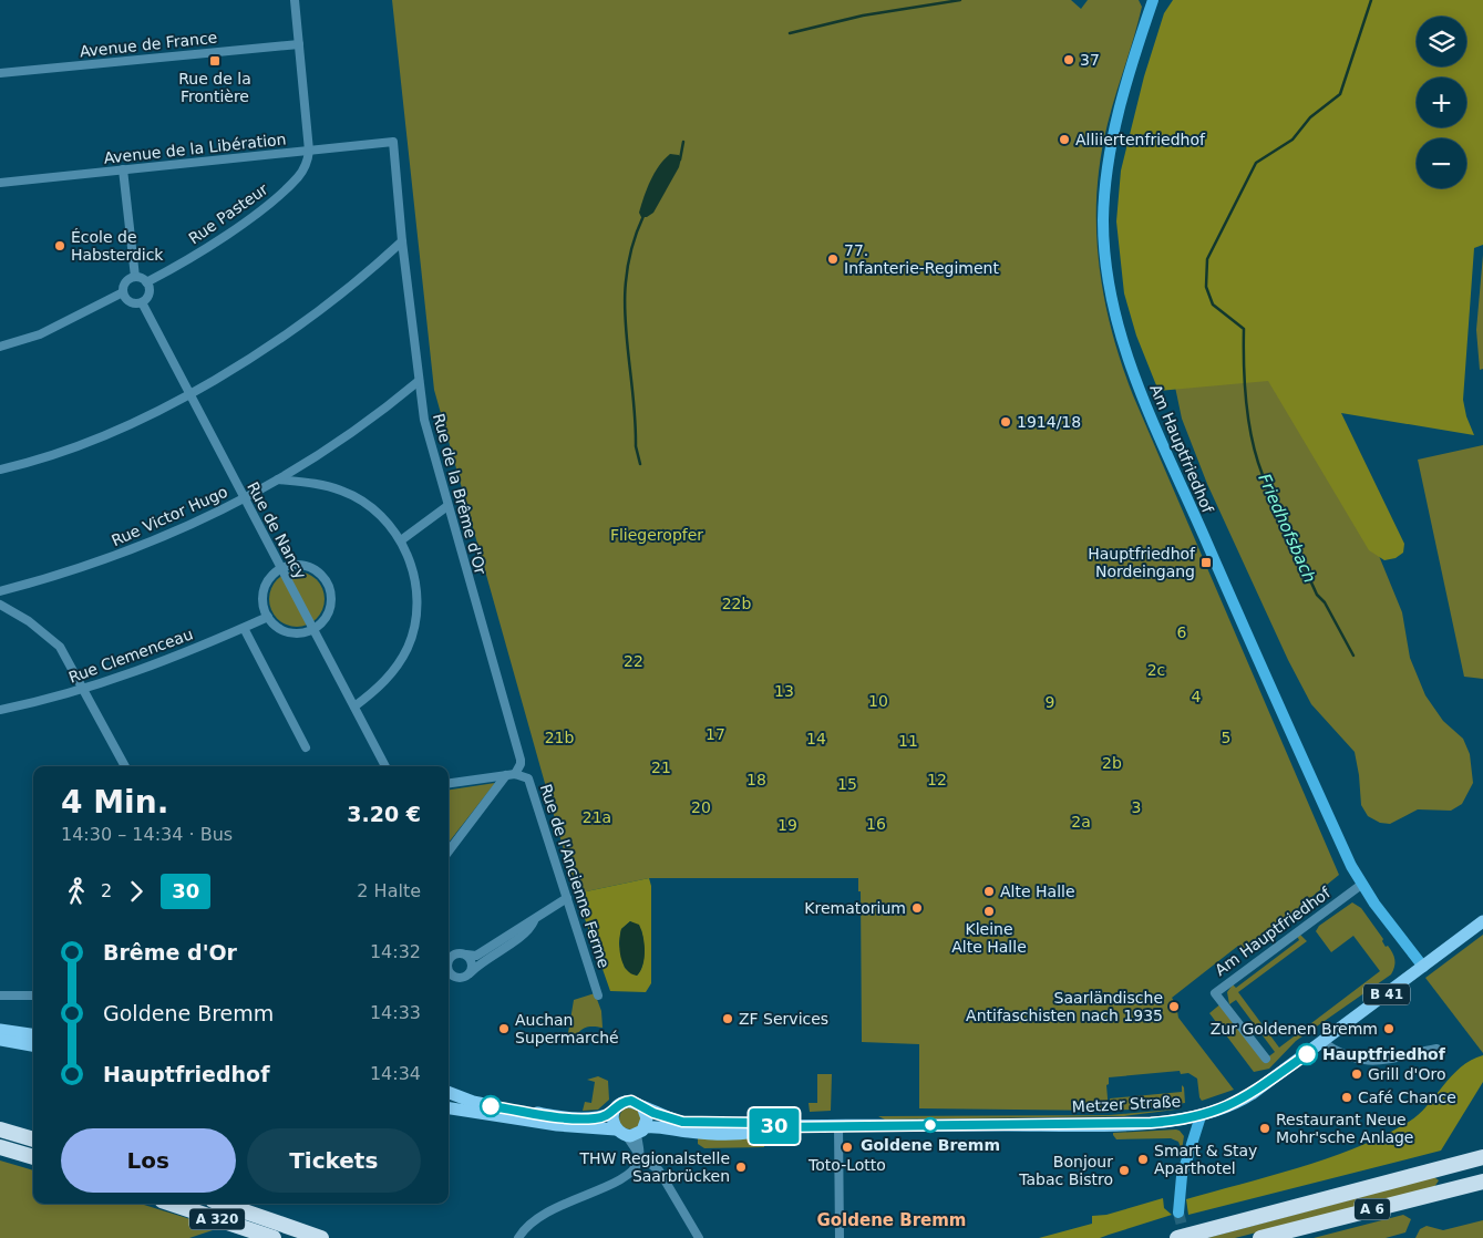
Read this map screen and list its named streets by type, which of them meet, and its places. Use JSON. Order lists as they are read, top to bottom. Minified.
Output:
{"streets":{"highway":["A 6","A 320"],"main road":["Am Hauptfriedhof","B 41","Metzer Straße"],"street":["Avenue de France","Avenue de la Libération","Rue Pasteur","Rue de la Brême d'Or","Rue Victor Hugo","Rue de Nancy","Rue Clemenceau","Rue de l'Ancienne Ferme"]},"crossings":[["Avenue de la Libération","Rue Pasteur"],["Avenue de la Libération","Rue de la Brême d'Or"],["Rue Pasteur","Rue de Nancy"],["Am Hauptfriedhof","Metzer Straße"],["Rue de la Brême d'Or","Rue Victor Hugo"],["Rue de la Brême d'Or","Rue de l'Ancienne Ferme"],["Rue Victor Hugo","Rue de Nancy"]],"districts":["Goldene Bremm"],"water":["Friedhofsbach"],"parks":["Fliegeropfer","22b","6","22","2c","13","4","10","9","17","21b","5","14","11","2b","21","18","12","15","20","3","21a","2a","16","19"],"places":{"other":["37","Alliiertenfriedhof","École de Habsterdick","77. Infanterie-Regiment","1914/18","Alte Halle","Krematorium","Kleine Alte Halle","Saarländische Antifaschisten nach 1935","ZF Services","Auchan Supermarché","Zur Goldenen Bremm","Hauptfriedhof","Grill d'Oro","Café Chance","Goldene Bremm","Restaurant Neue Mohr'sche Anlage","Toto-Lotto","Smart & Stay Aparthotel","THW Regionalstelle Saarbrücken","Bonjour Tabac Bistro"],"transit":["Rue de la Frontière","Hauptfriedhof Nordeingang"]},"lines":["bus line 30"],"page":{"on_map":"30","map_buttons":["+","−"],"heading":["4 Min.","14:30 – 14:34 · Bus","3.20 €"],"legs":["2","30","2 Halte"],"list":[{"name":"Brême d'Or","value":"14:32"},{"name":"Goldene Bremm","value":"14:33"},{"name":"Hauptfriedhof","value":"14:34"}],"buttons":["Los","Tickets"]}}
